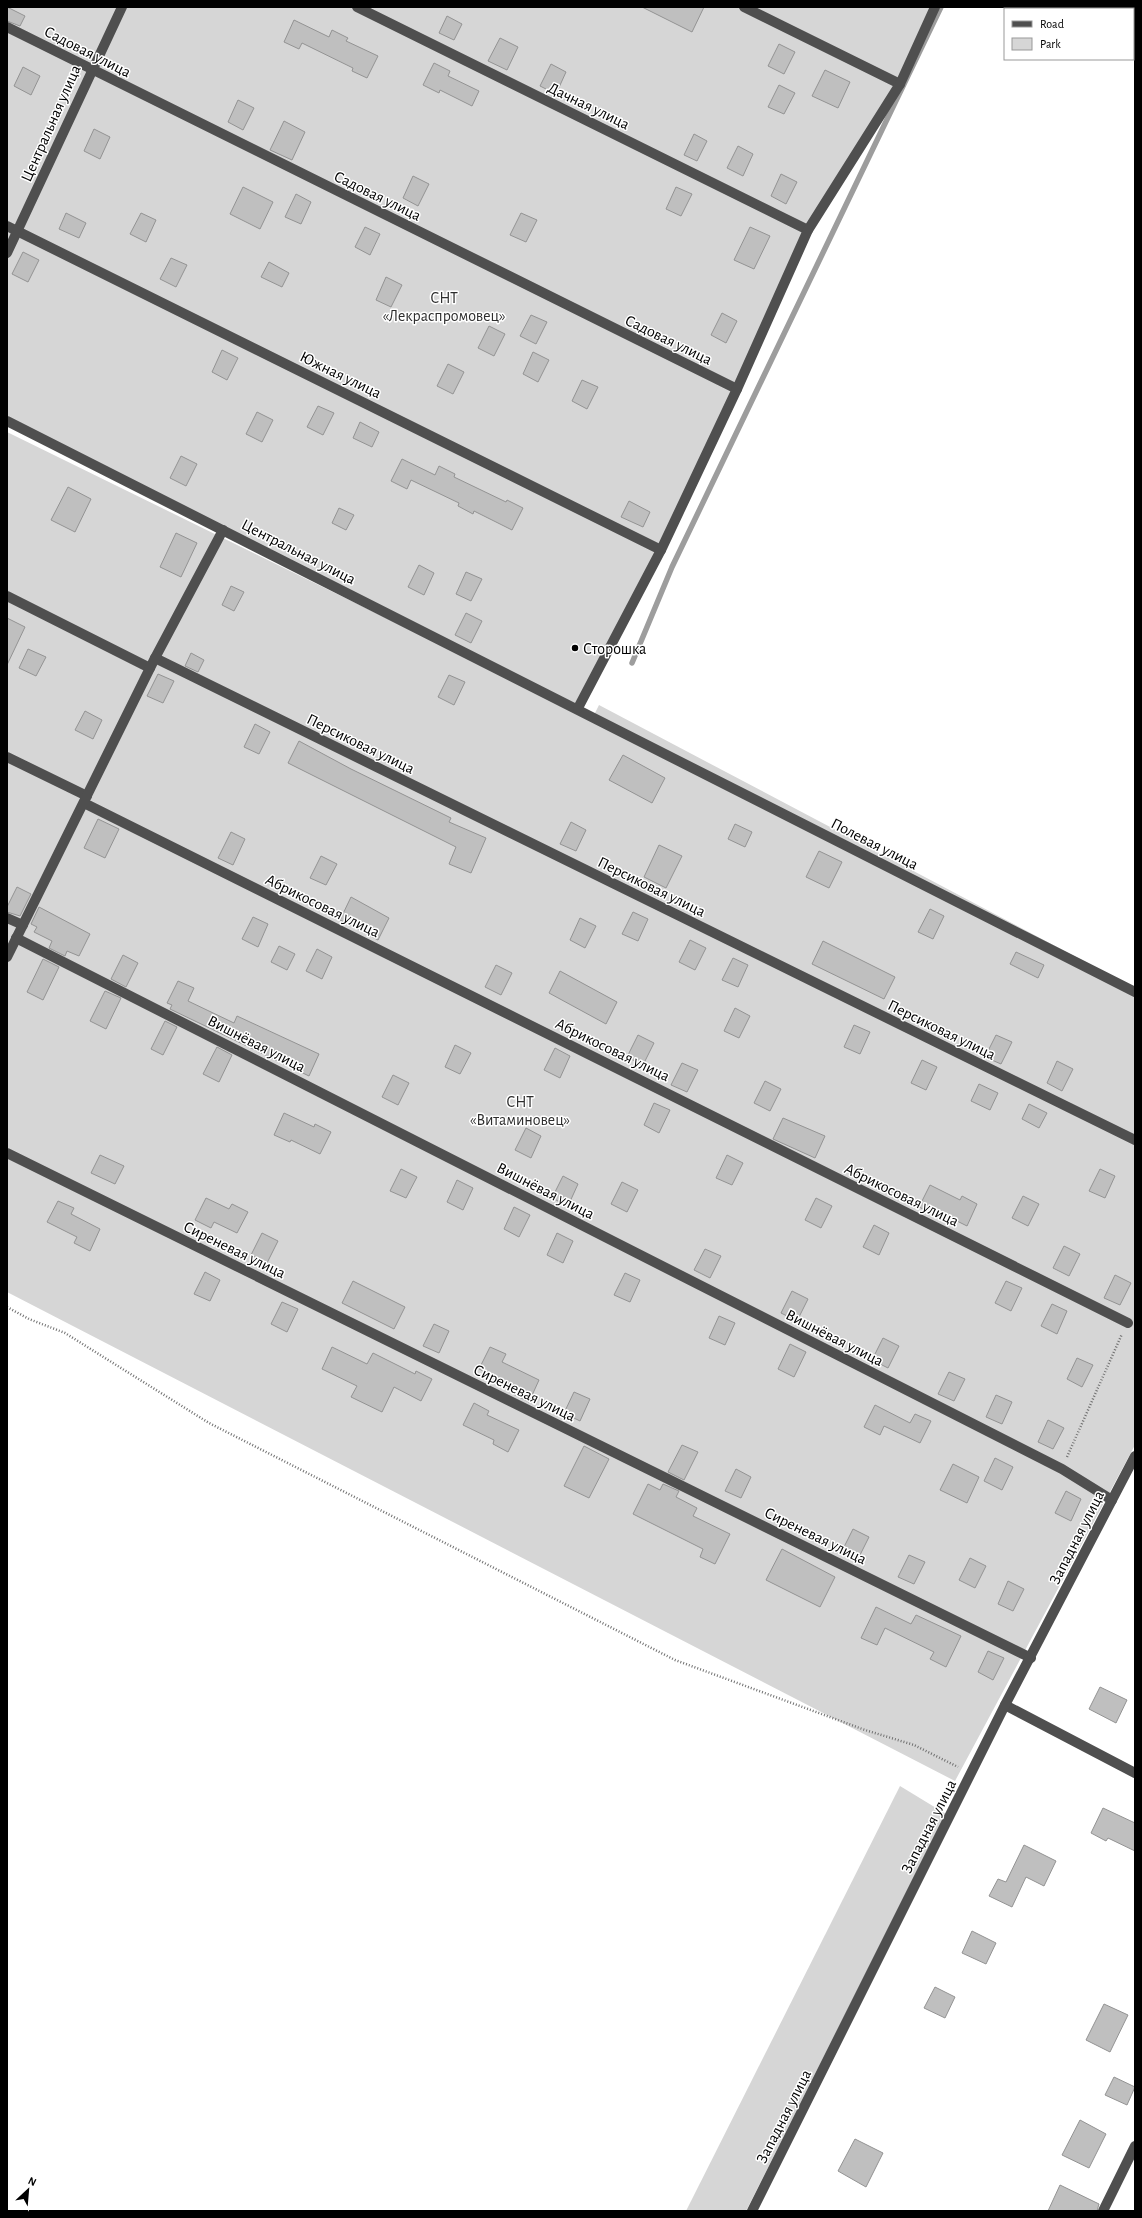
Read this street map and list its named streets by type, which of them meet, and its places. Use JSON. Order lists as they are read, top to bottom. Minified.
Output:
{"streets":{"street":["Садовая улица","Дачная улица","Центральная улица","Южная улица","Персиковая улица","Полевая улица","Абрикосовая улица","Вишнёвая улица","Сиреневая улица","Западная улица"]},"crossings":[["Садовая улица","Центральная улица"],["Центральная улица","Южная улица"],["Центральная улица","Полевая улица"],["Вишнёвая улица","Западная улица"],["Сиреневая улица","Западная улица"]],"parks":["СНТ «Лекраспромовец»","СНТ «Витаминовец»"],"places":["Сторошка"],"legend":["Road","Park"],"north":"top right"}
